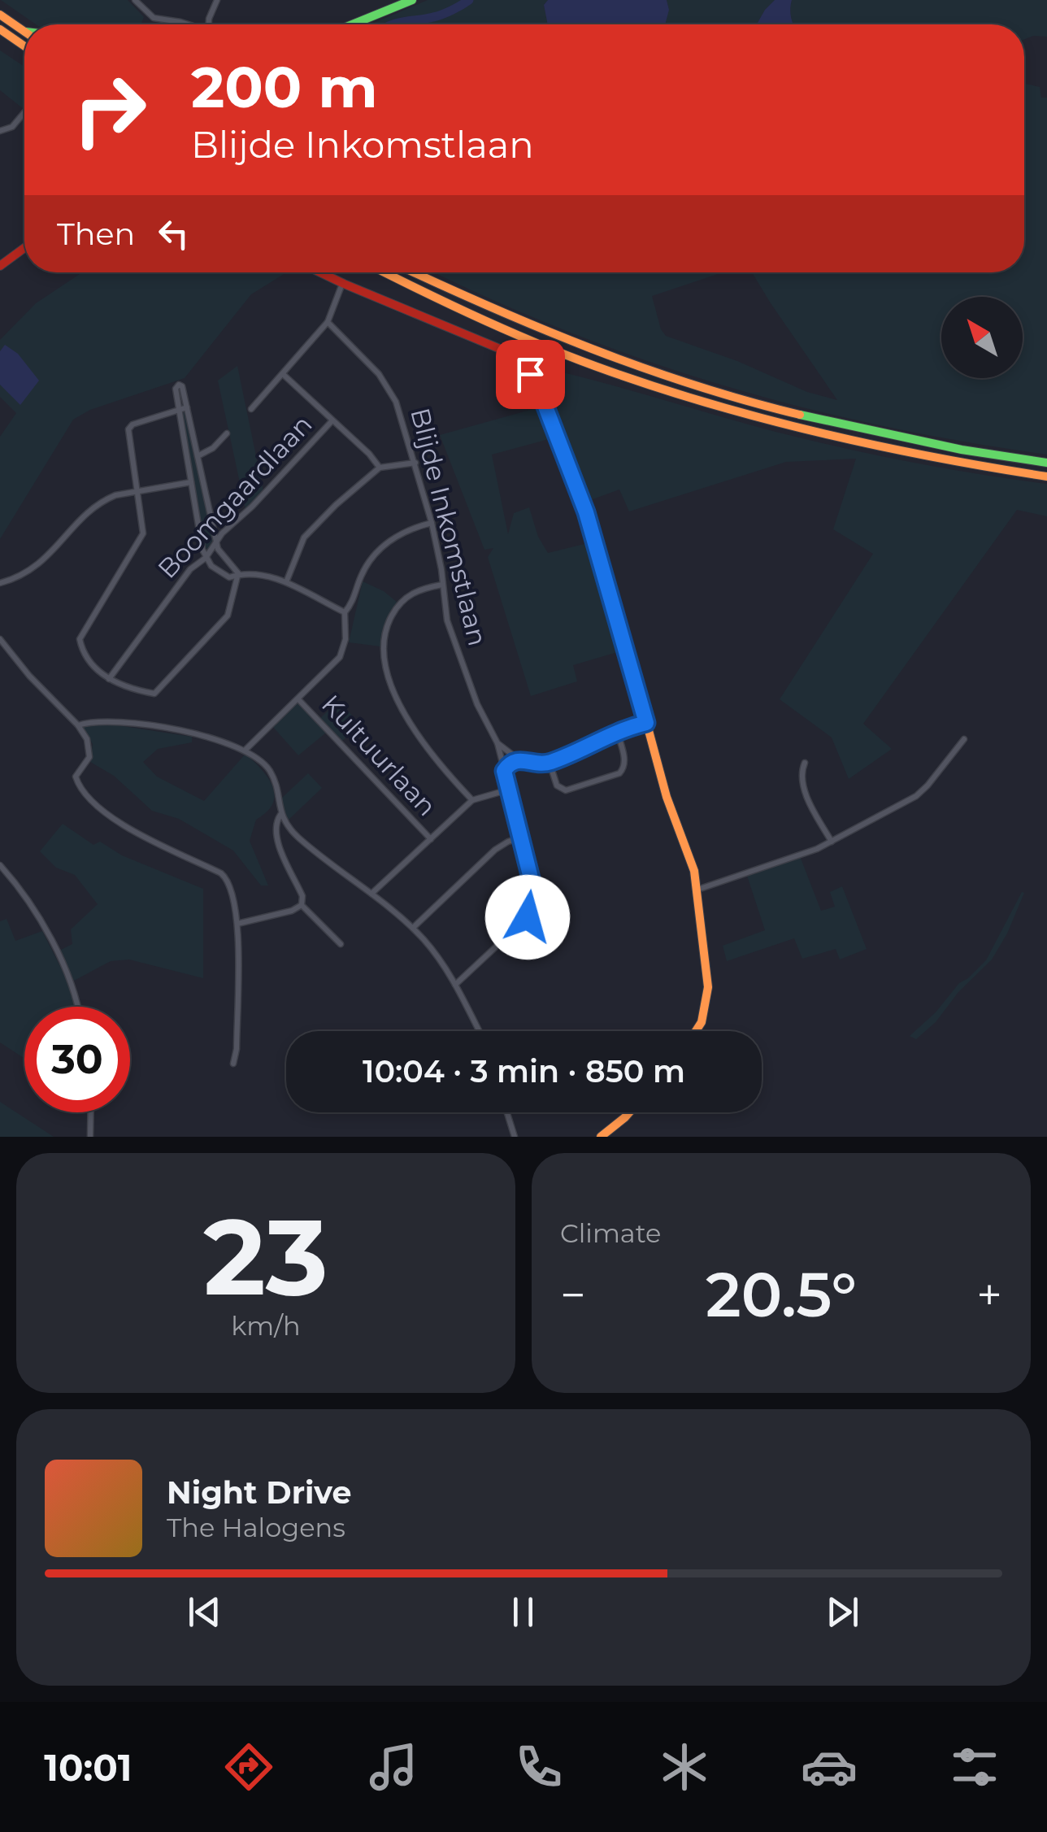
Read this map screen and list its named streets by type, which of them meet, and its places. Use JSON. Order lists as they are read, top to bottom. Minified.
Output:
{"streets":{"street":["Boomgaardlaan","Blijde Inkomstlaan","Kultuurlaan"]},"north":"top left","page":{"turn":["200 m","Blijde Inkomstlaan"],"then":"Then","limit":"30","trip":"10:04 · 3 min · 850 m","tile":[["23","km/h"],"Climate"],"heat":["−","20.5°","+"],"song":["Night Drive","The Halogens"],"tabs":"10:01"}}
